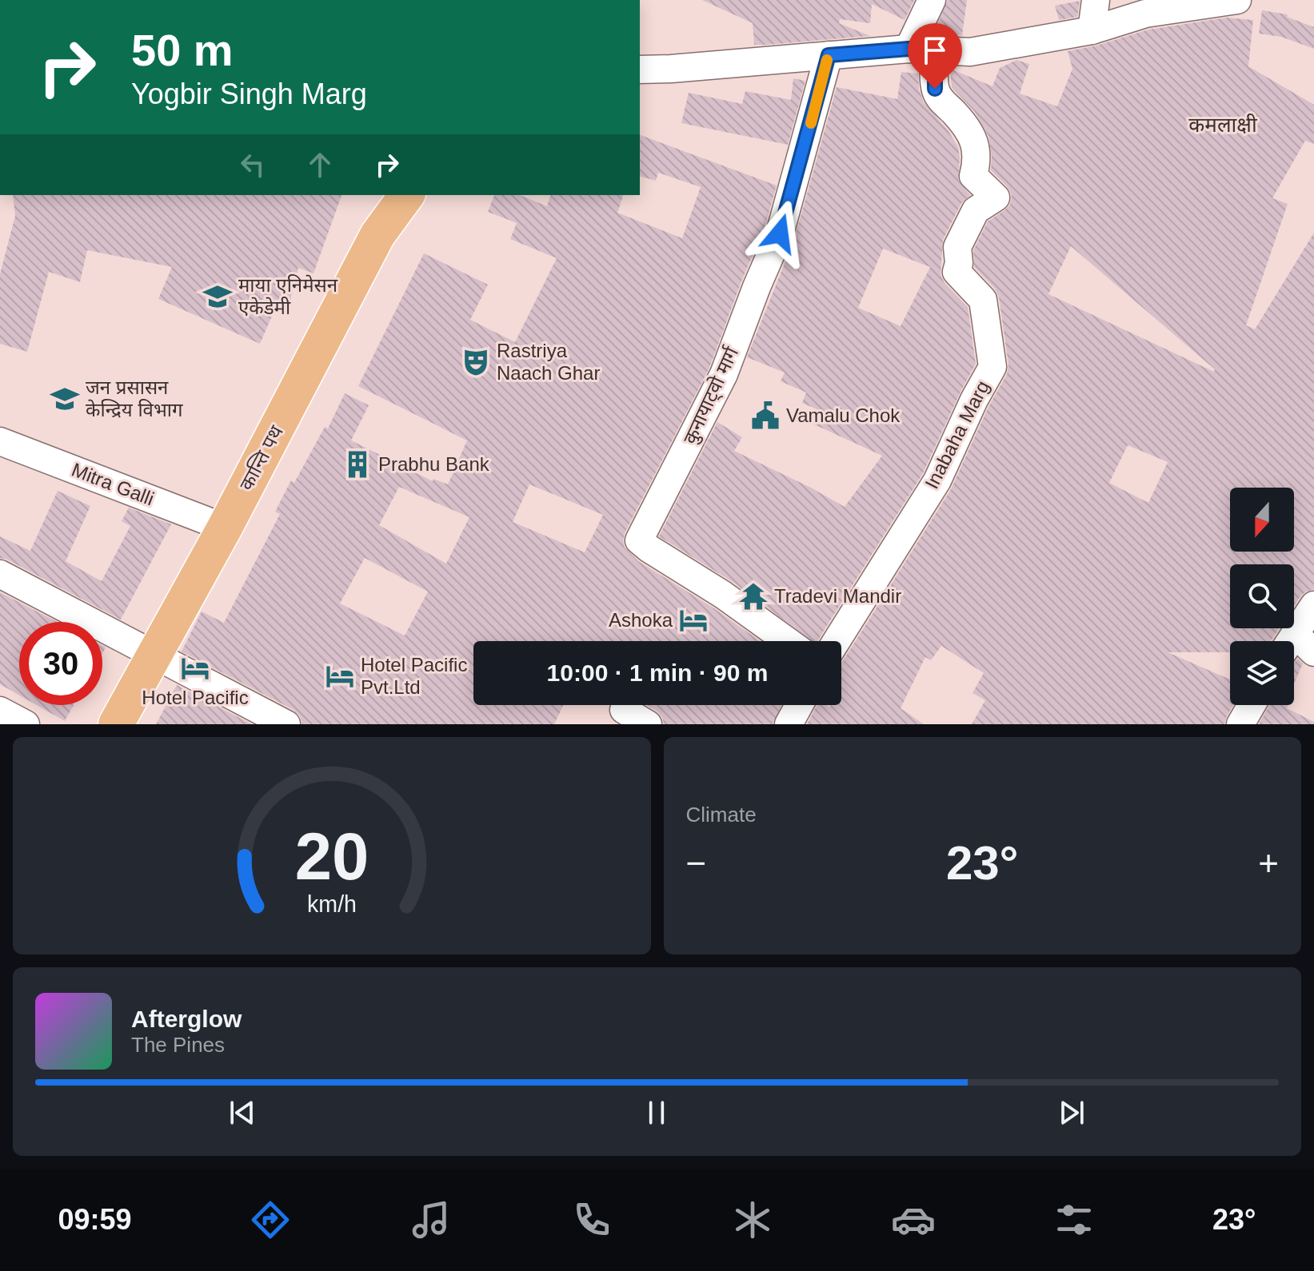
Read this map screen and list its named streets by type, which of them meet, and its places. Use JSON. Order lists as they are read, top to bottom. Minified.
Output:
{"streets":{"main road":["कान्ति पथ"],"street":["कुनायाट्वो मार्ग","Inabaha Marg","Mitra Galli"]},"crossings":[["कान्ति पथ","Mitra Galli"]],"districts":["कमलाक्षी"],"places":{"school or university":["माया एनिमेसन एकेडेमी","जन प्रसासन केन्द्रिय विभाग"],"theatre":["Rastriya Naach Ghar"],"public building":["Vamalu Chok"],"building":["Prabhu Bank"],"temple":["Tradevi Mandir"],"hotel":["Ashoka","Hotel Pacific","Hotel Pacific Pvt.Ltd"]},"north":"bottom","page":{"turn":["50 m","Yogbir Singh Marg"],"limit":"30","trip":"10:00 · 1 min · 90 m","tile":"Climate","heat":["−","23°","+"],"song":["Afterglow","The Pines"],"tabs":["09:59","23°"],"gauge":["20","km/h"]}}
